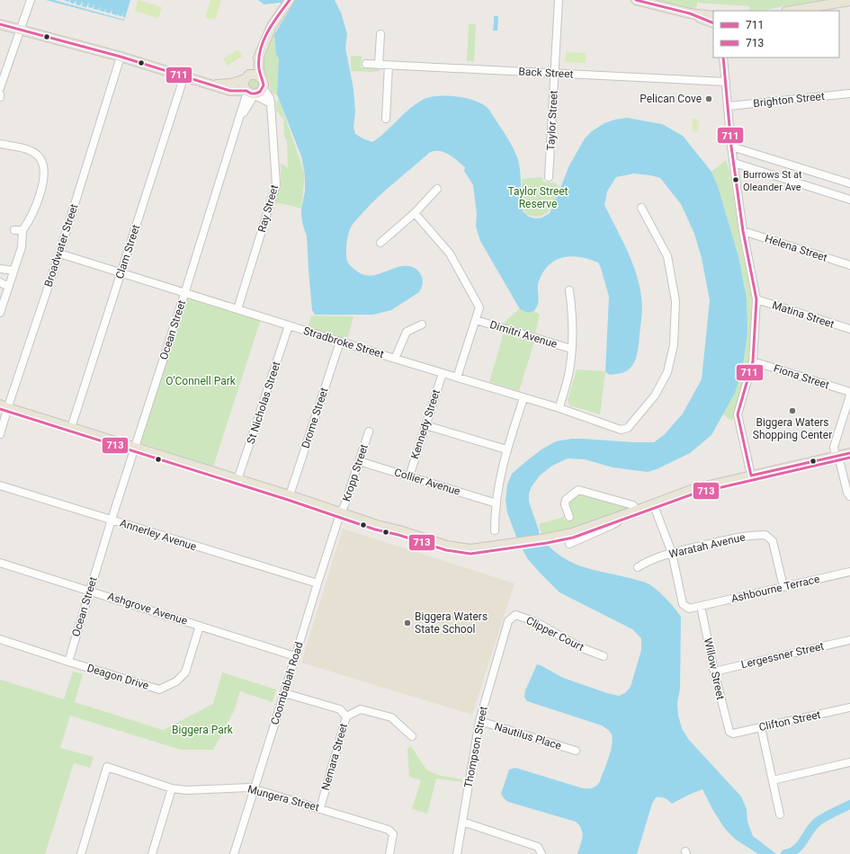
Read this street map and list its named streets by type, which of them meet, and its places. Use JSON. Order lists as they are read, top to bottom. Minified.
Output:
{"streets":{"street":["Back Street","Brighton Street","Taylor Street","Ray Street","Broadwater Street","Helena Street","Clam Street","Matina Street","Ocean Street","Dimitri Avenue","Stradbroke Street","Fiona Street","St Nicholas Street","Drome Street","Kennedy Street","Kropp Street","Collier Avenue","Annerley Avenue","Waratah Avenue","Ashbourne Terrace","Ashgrove Avenue","Clipper Court","Lergessner Street","Willow Street","Deagon Drive","Coombabah Road","Clifton Street","Nautilus Place","Thompson Street","Nemara Street","Mungera Street"]},"crossings":[["Back Street","Taylor Street"],["Ray Street","Ocean Street"],["Ray Street","Stradbroke Street"],["Broadwater Street","Stradbroke Street"],["Clam Street","Stradbroke Street"],["Ocean Street","Stradbroke Street"],["Ocean Street","Annerley Avenue"],["Ocean Street","Ashgrove Avenue"],["Ocean Street","Deagon Drive"],["Stradbroke Street","St Nicholas Street"],["Stradbroke Street","Drome Street"],["Stradbroke Street","Kennedy Street"],["Kennedy Street","Collier Avenue"],["Kropp Street","Collier Avenue"],["Kropp Street","Coombabah Road"],["Annerley Avenue","Coombabah Road"],["Waratah Avenue","Ashbourne Terrace"],["Ashbourne Terrace","Willow Street"],["Ashgrove Avenue","Deagon Drive"],["Ashgrove Avenue","Coombabah Road"],["Clipper Court","Thompson Street"],["Lergessner Street","Willow Street"],["Willow Street","Clifton Street"],["Coombabah Road","Mungera Street"],["Nautilus Place","Thompson Street"],["Nemara Street","Mungera Street"]],"parks":["Taylor Street Reserve","O'Connell Park","Biggera Park"],"places":["Pelican Cove","Burrows St at Oleander Ave","Biggera Waters Shopping Center","Biggera Waters State School"],"lines":["transit line 711","transit line 713"],"legend":["711","713"]}
